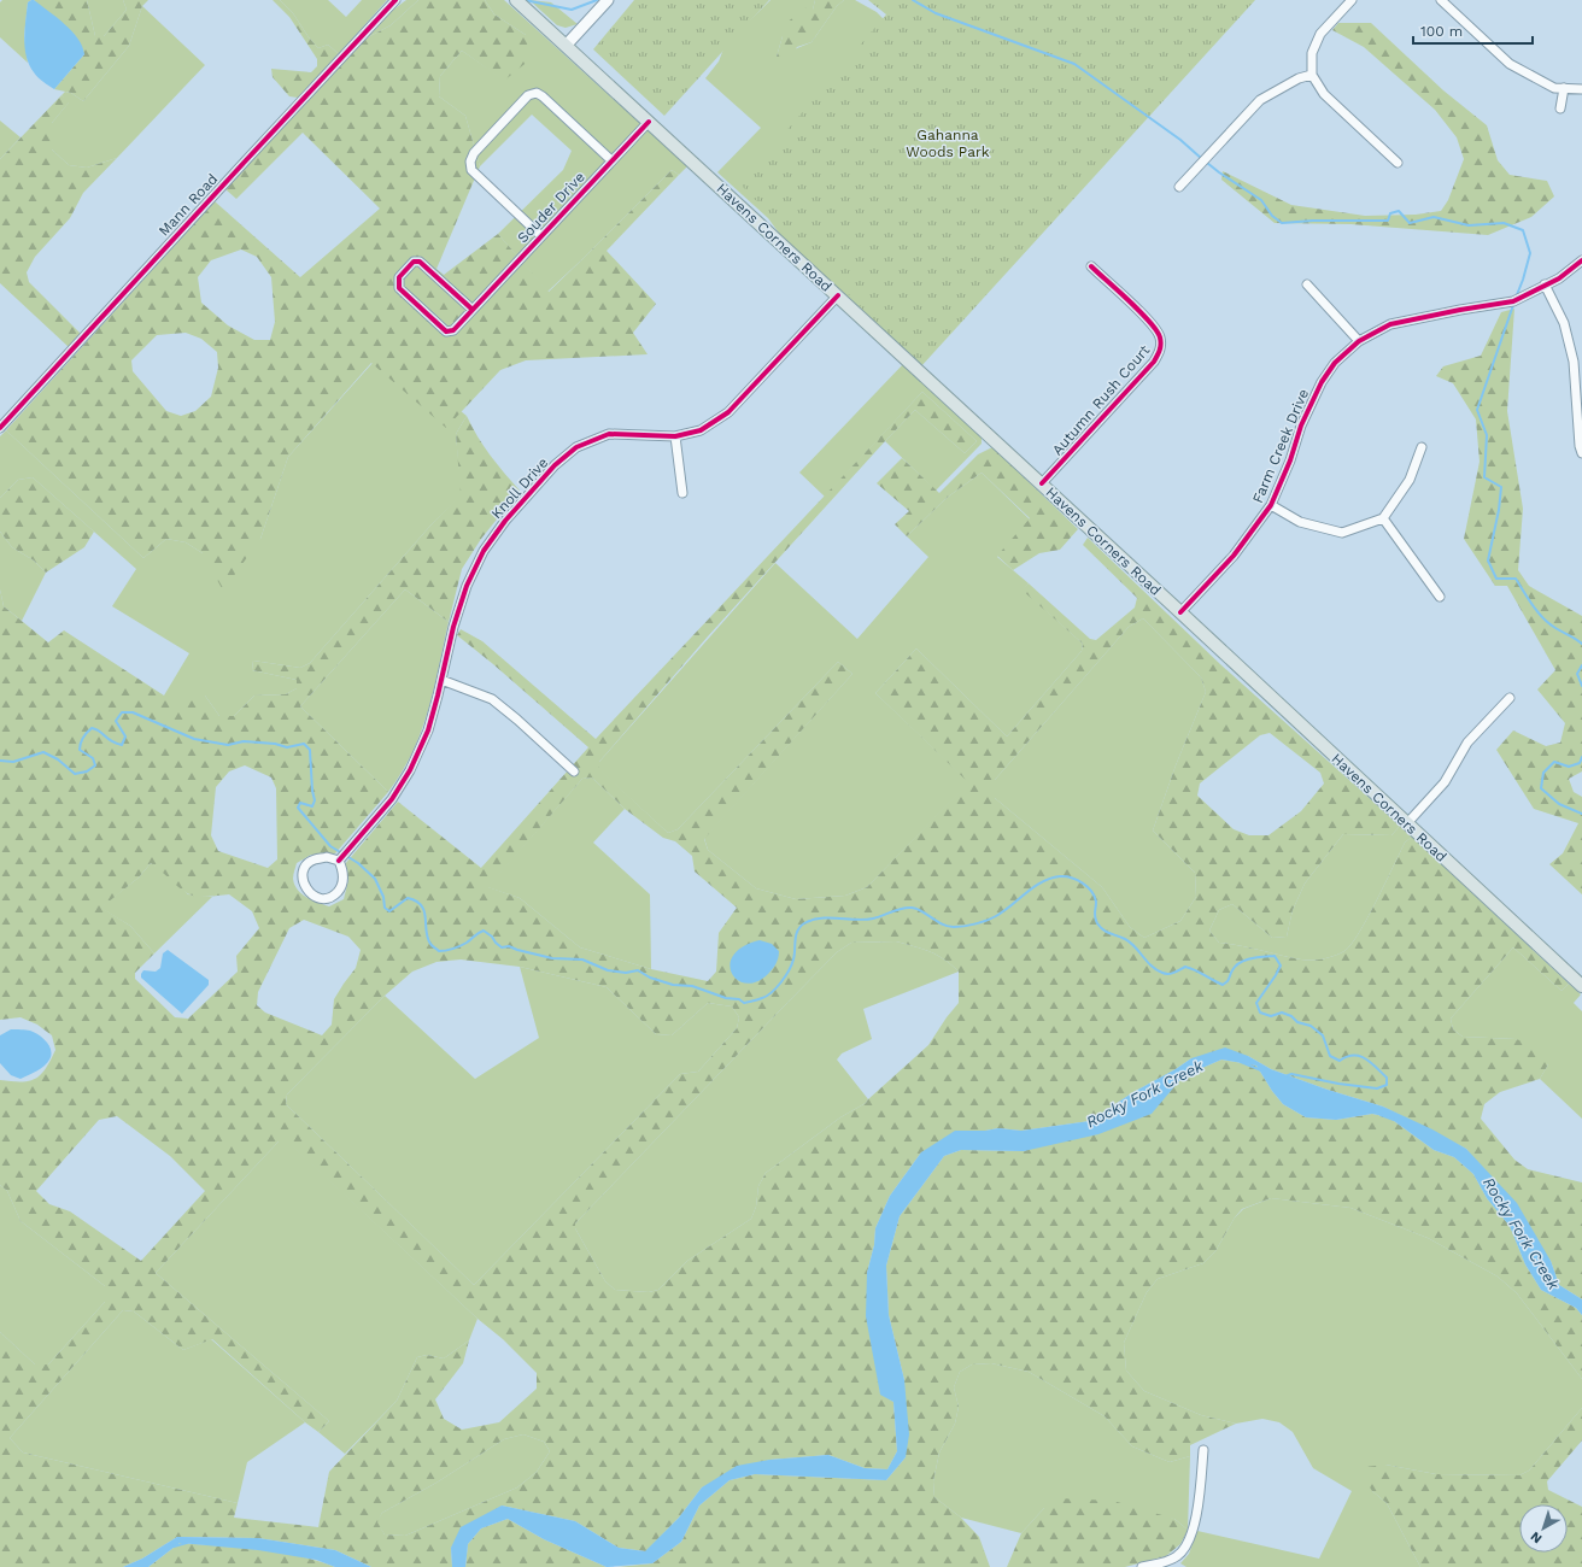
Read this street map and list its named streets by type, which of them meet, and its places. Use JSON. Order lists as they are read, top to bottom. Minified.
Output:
{"streets":{"main road":["Havens Corners Road"],"street":["Mann Road","Souder Drive","Autumn Rush Court","Farm Creek Drive","Knoll Drive"]},"crossings":[["Souder Drive","Havens Corners Road"],["Havens Corners Road","Autumn Rush Court"],["Havens Corners Road","Farm Creek Drive"],["Havens Corners Road","Knoll Drive"]],"water":["Rocky Fork Creek"],"parks":["Gahanna Woods Park"],"scale_bar":"100 m","north":"bottom left"}
